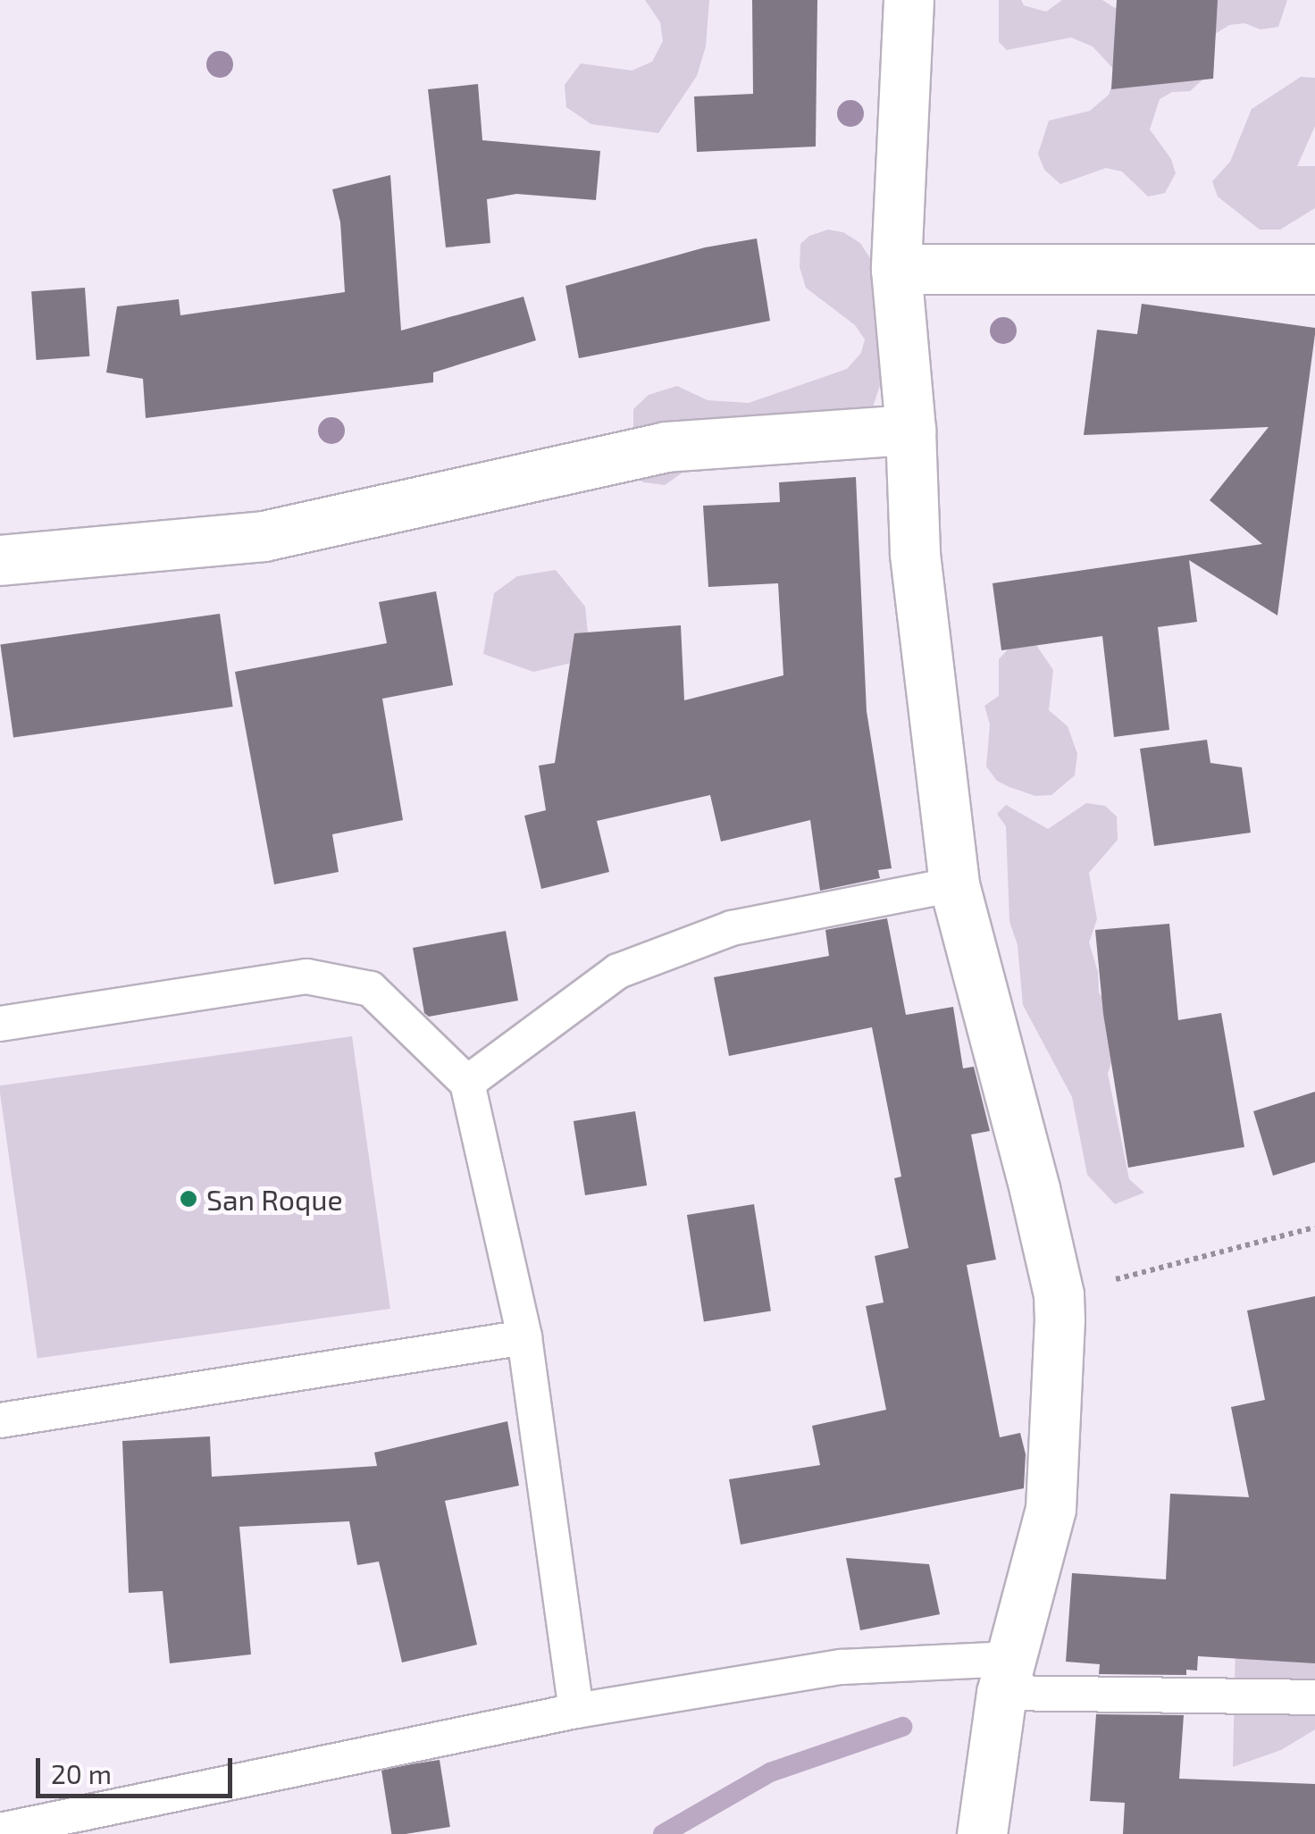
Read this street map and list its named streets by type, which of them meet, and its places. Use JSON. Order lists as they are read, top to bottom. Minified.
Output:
{"places":["San Roque"],"scale_bar":"20 m"}
